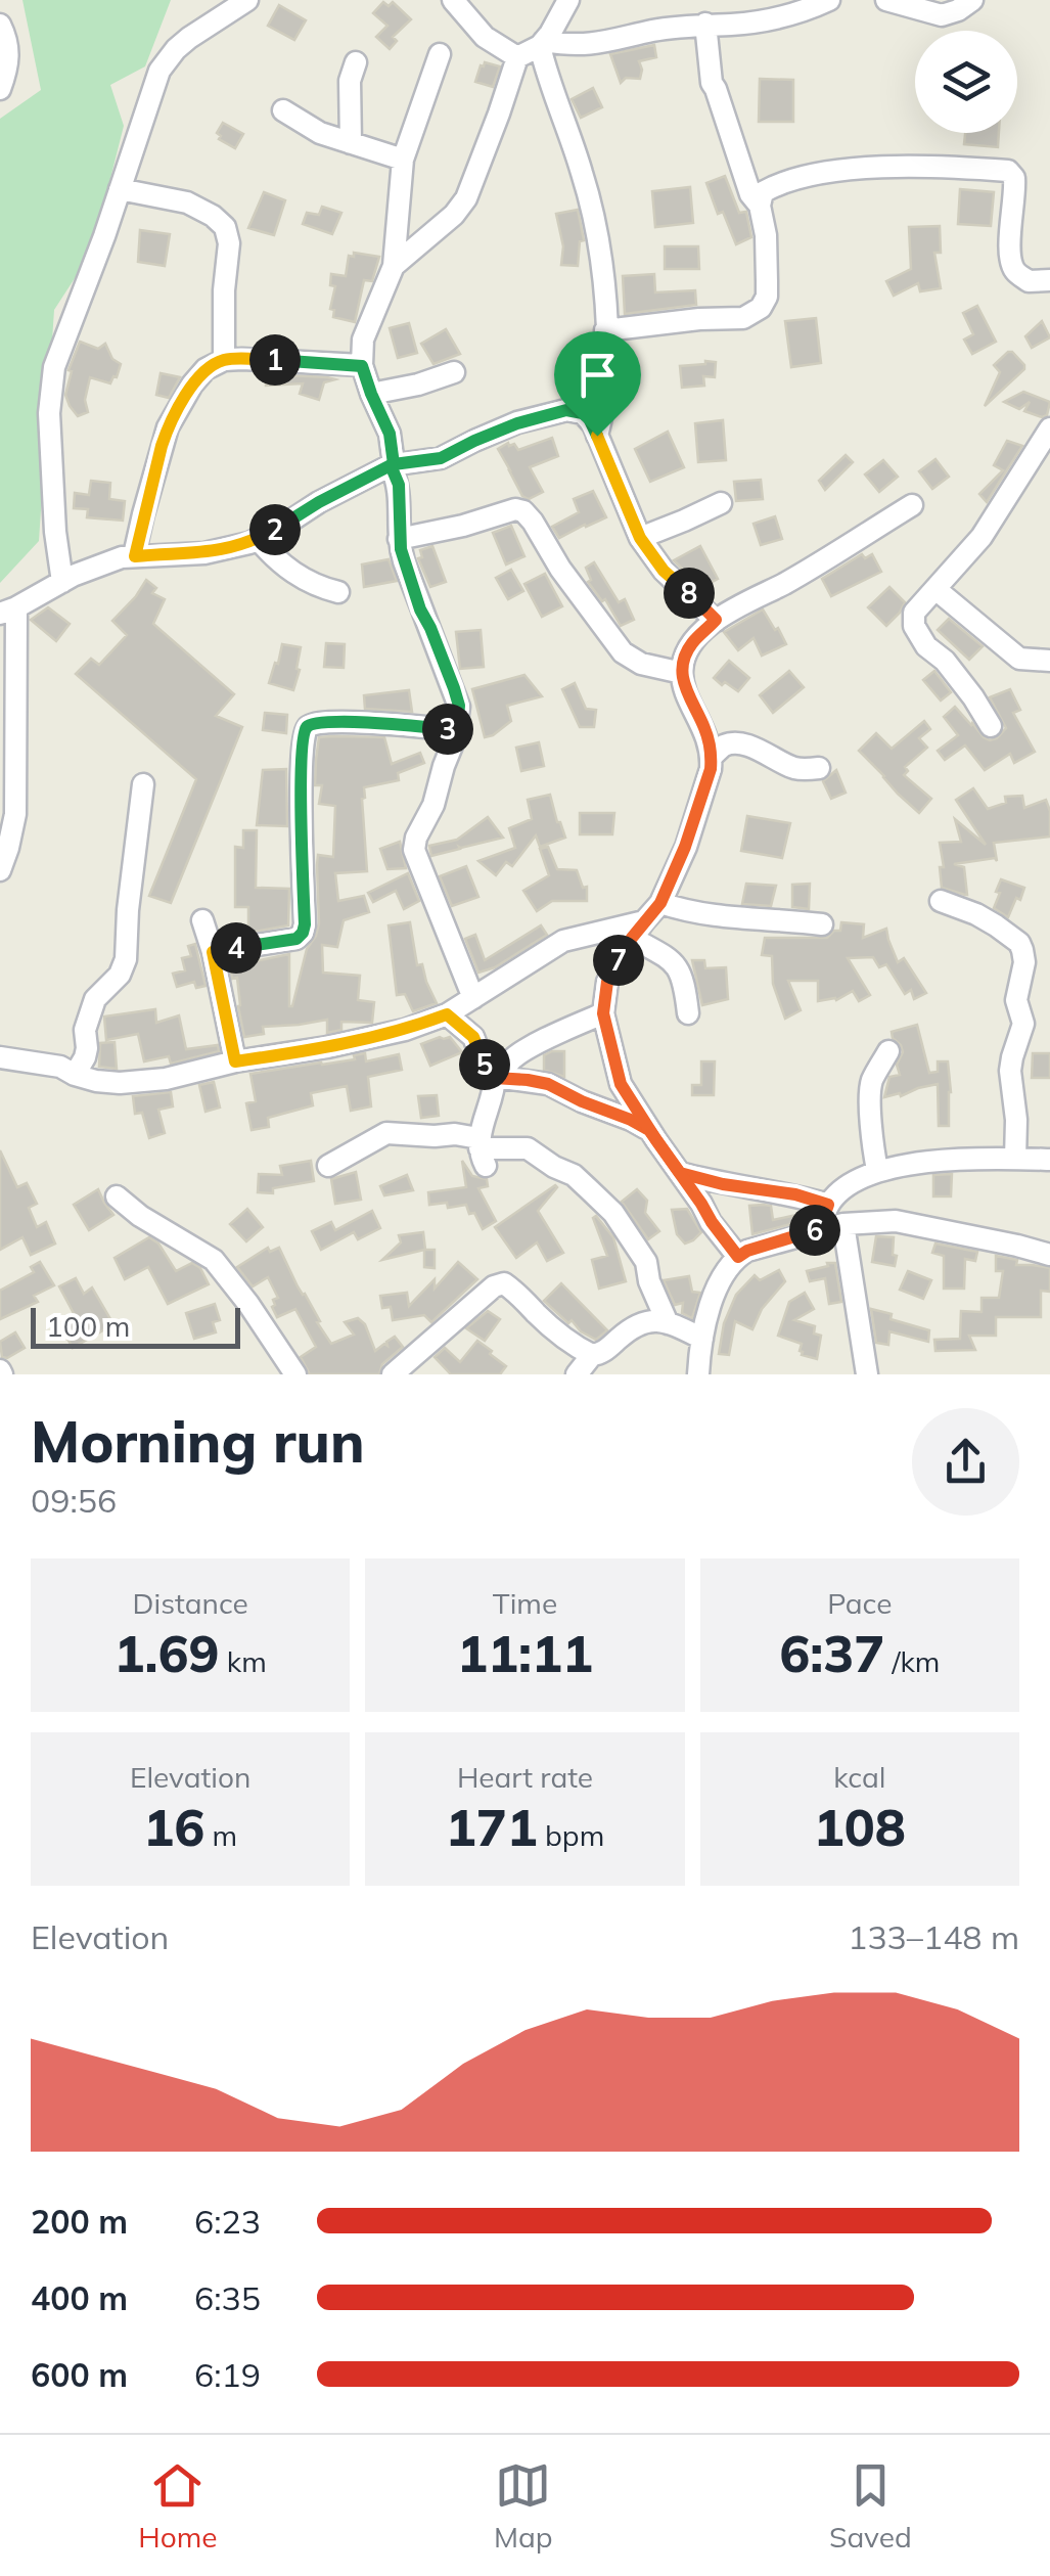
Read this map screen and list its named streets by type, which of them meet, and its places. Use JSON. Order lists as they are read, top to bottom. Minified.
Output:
{"scale_bar":"100 m","page":{"pins":["1","2","8","3","4","7","5","6"],"scale":"100 m","heading":["Morning run","09:56"],"stats":[["Distance","1.69 km"],["Time","11:11"],["Pace","6:37 /km"],["Elevation","16 m"],["Heart rate","171 bpm"],["kcal","108"]],"chart":["Elevation","133–148 m"],"list":[{"name":"200 m","note":"6:23"},{"name":"400 m","note":"6:35"},{"name":"600 m","note":"6:19"}],"tabs":["Home","Map","Saved"]}}
